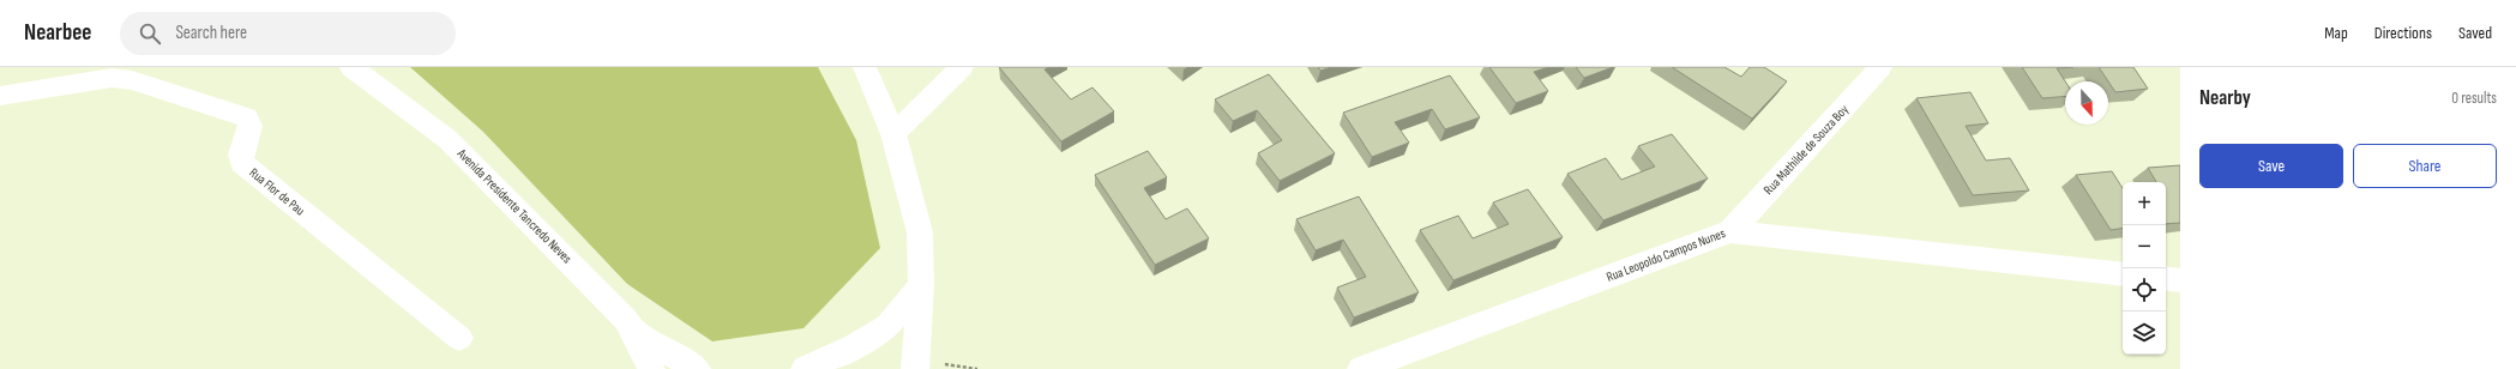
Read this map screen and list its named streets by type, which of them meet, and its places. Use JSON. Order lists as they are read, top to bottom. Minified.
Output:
{"streets":{"street":["Rua Mathilde de Souza Boy","Rua Flor de Pau","Avenida Presidente Tancredo Neves","Rua Leopoldo Campos Nunes"]},"crossings":[["Rua Mathilde de Souza Boy","Rua Leopoldo Campos Nunes"]],"north":"bottom","page":{"header":"Nearbee","search":"Search here","nav":["Map","Directions","Saved"],"heading":["Nearby","0 results"],"buttons":["Save","Share"],"map_buttons":["+","−"]}}
